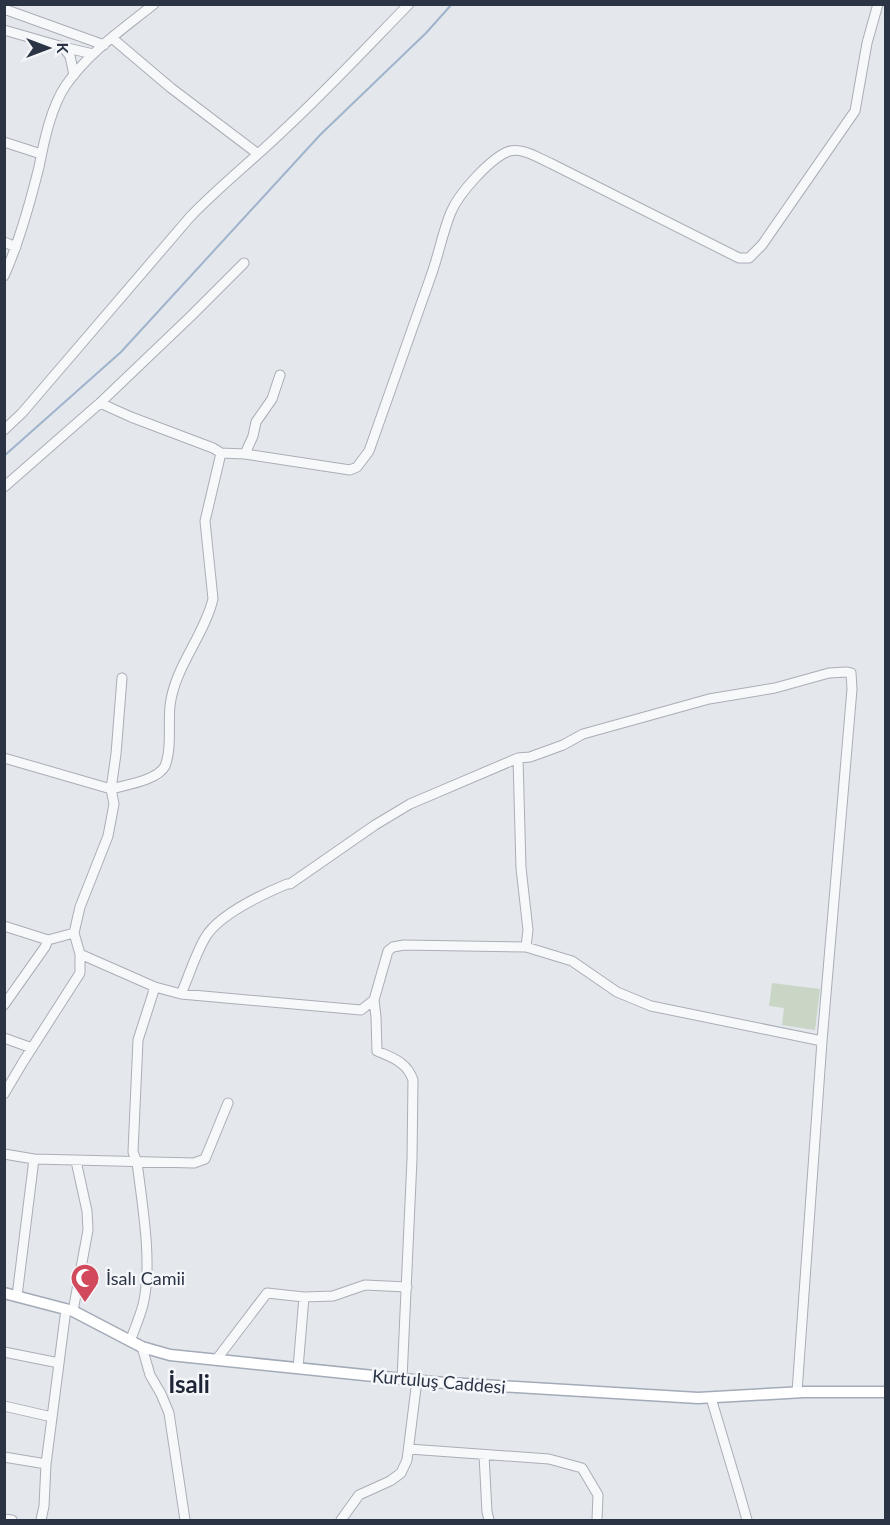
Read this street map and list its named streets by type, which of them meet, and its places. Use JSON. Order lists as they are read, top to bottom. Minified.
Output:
{"streets":{"main road":["Kurtuluş Caddesi"]},"districts":["İsali"],"places":{"mosque":["İsalı Camii"]},"north":"right"}
